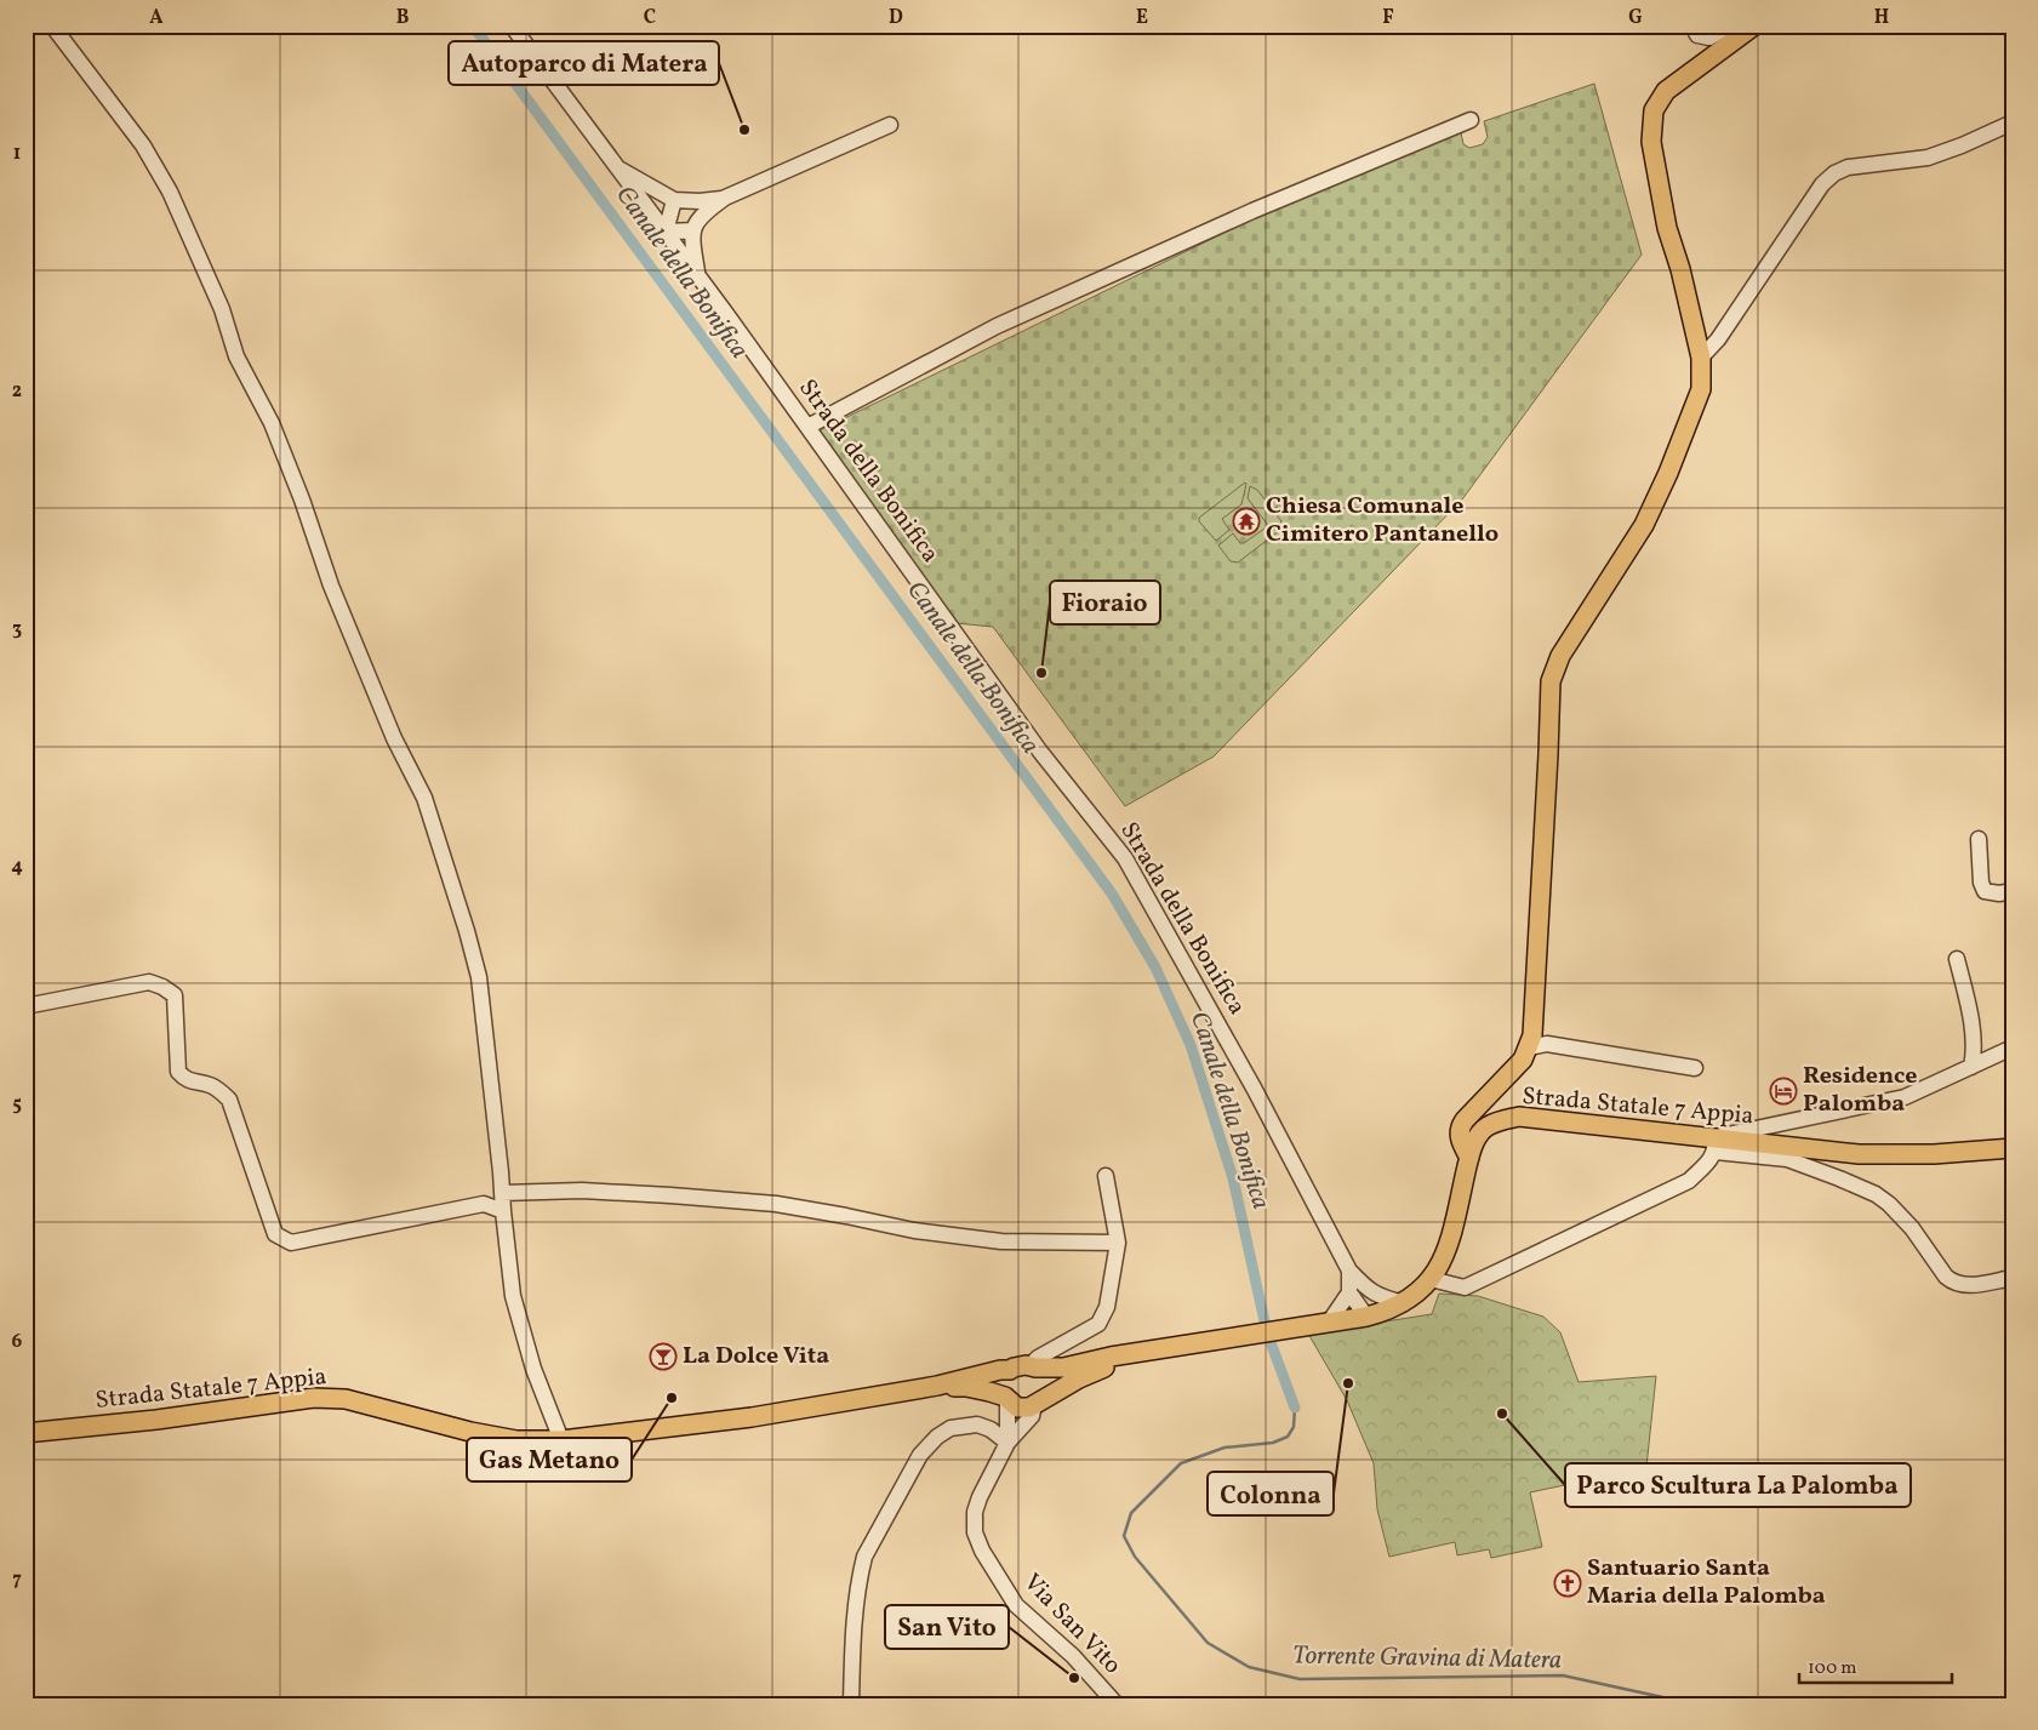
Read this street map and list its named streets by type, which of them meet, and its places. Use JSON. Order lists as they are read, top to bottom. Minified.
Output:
{"streets":{"main road":["Strada Statale 7 Appia"],"street":["Strada della Bonifica","Via San Vito"]},"crossings":[["Strada Statale 7 Appia","Via San Vito"]],"water":["Canale della Bonifica","Torrente Gravina di Matera"],"places":{"other":["Autoparco di Matera","Fioraio","Colonna","Gas Metano","Parco Scultura La Palomba","San Vito"],"temple":["Chiesa Comunale Cimitero Pantanello"],"hotel":["Residence Palomba"],"bar":["La Dolce Vita"],"church":["Santuario Santa Maria della Palomba"]},"scale_bar":"100 m","grid":{"columns":["A","B","C","D","E","F","G","H"],"rows":["1","2","3","4","5","6","7"]}}
